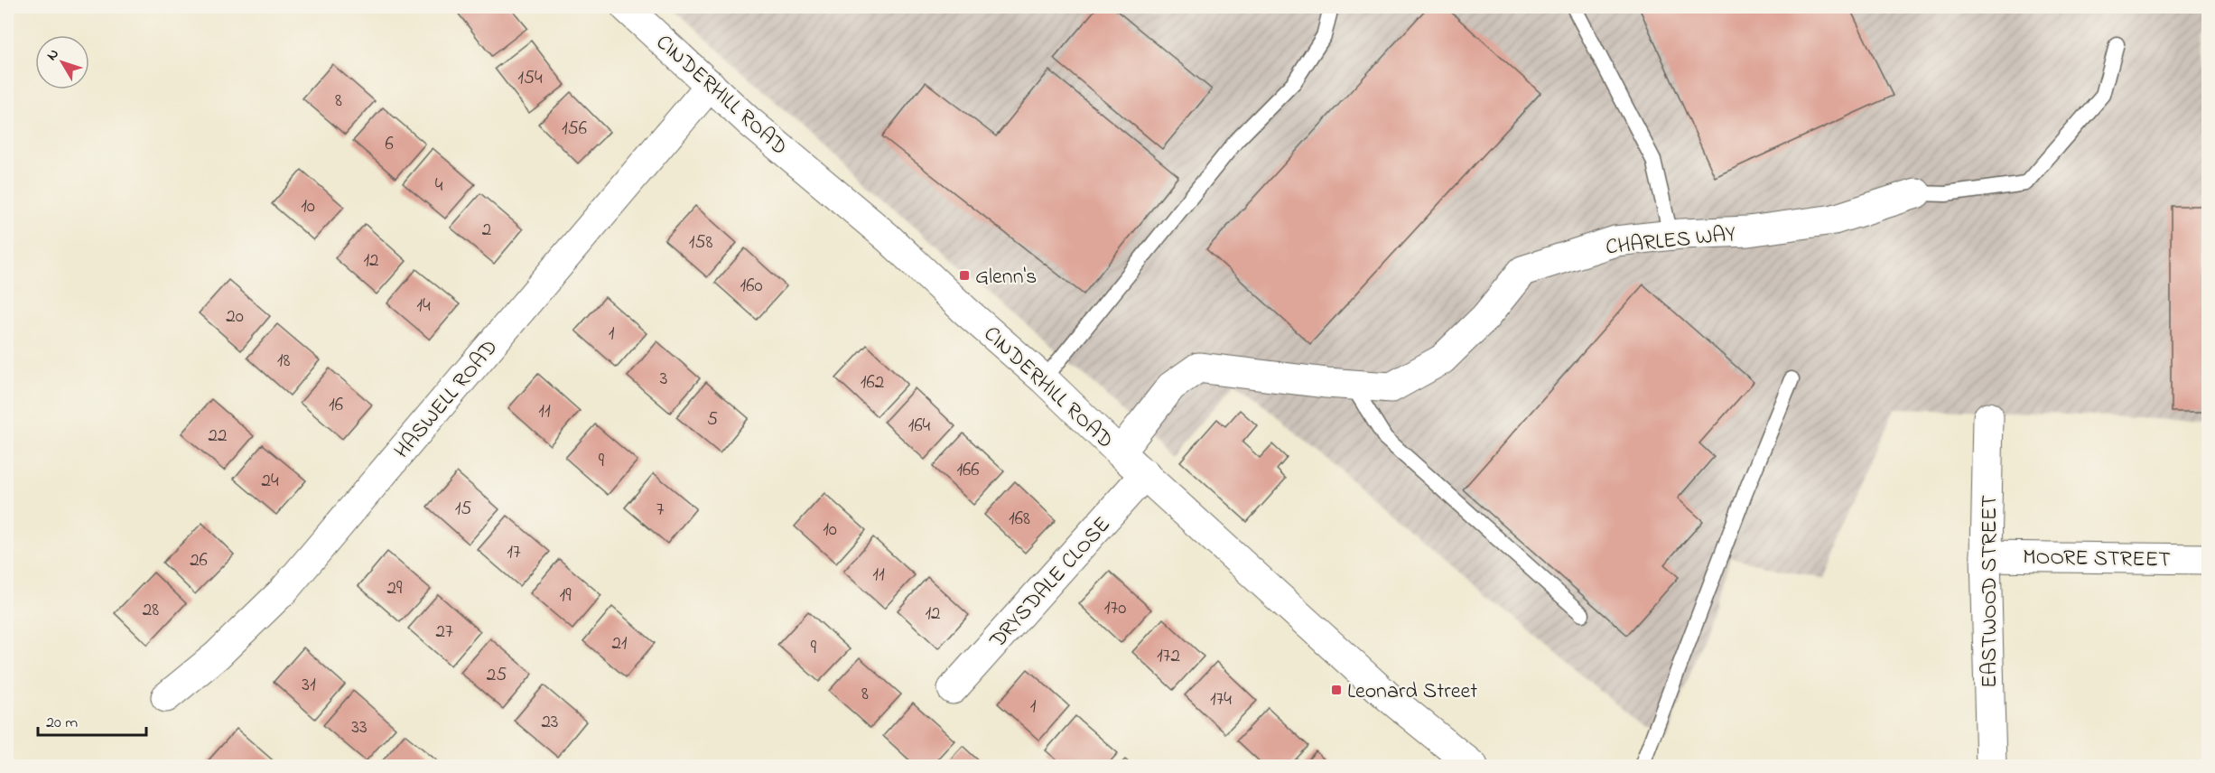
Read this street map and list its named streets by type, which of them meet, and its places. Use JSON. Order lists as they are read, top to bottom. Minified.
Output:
{"streets":{"street":["CINDERHILL ROAD","CHARLES WAY","HASWELL ROAD","MOORE STREET","DRYSDALE CLOSE","EASTWOOD STREET"]},"crossings":[["CINDERHILL ROAD","CHARLES WAY"],["CINDERHILL ROAD","HASWELL ROAD"],["CINDERHILL ROAD","DRYSDALE CLOSE"],["MOORE STREET","EASTWOOD STREET"]],"places":{"transit":["Glenn's","Leonard Street"]},"house_numbers":["154","8","156","6","4","10","2","158","12","160","14","20","1","18","3","162","16","11","5","164","22","9","166","24","15","7","168","10","17","26","11","29","19","170","28","12","27","21","9","172","25","31","8","174","1","23","33"],"scale_bar":"20 m","north":"top left"}
